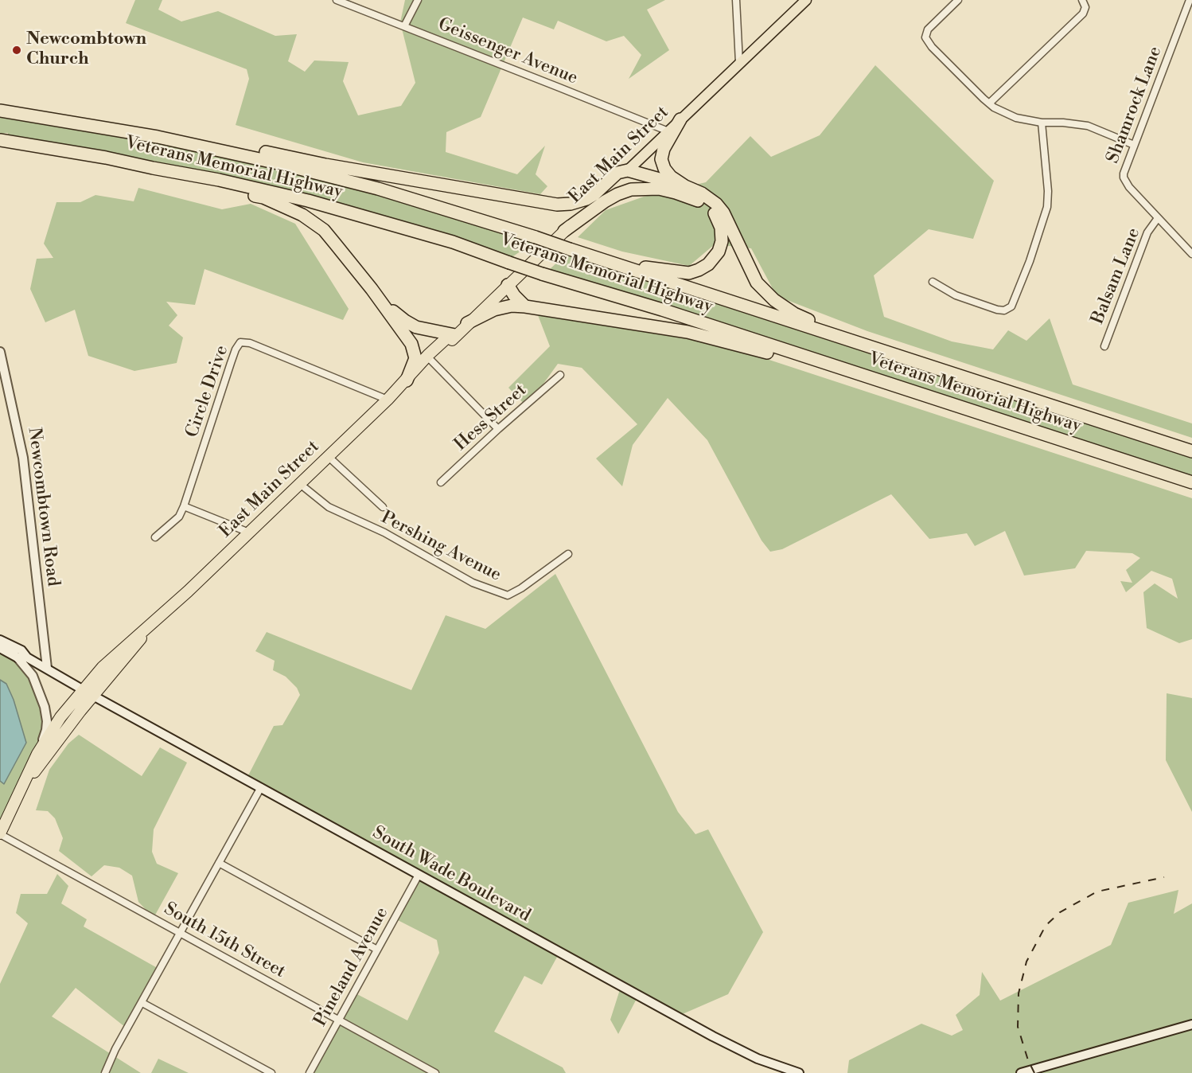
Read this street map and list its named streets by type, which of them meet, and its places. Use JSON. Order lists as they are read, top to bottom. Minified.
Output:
{"streets":{"highway":["East Main Street","Veterans Memorial Highway"],"main road":["Newcombtown Road","South Wade Boulevard"],"street":["Geissenger Avenue","Shamrock Lane","Balsam Lane","Circle Drive","Hess Street","Pershing Avenue","South 15th Street","Pineland Avenue"]},"crossings":[["Geissenger Avenue","East Main Street"],["Shamrock Lane","Balsam Lane"],["East Main Street","Circle Drive"],["East Main Street","Pershing Avenue"],["East Main Street","South Wade Boulevard"],["East Main Street","South 15th Street"],["Newcombtown Road","South Wade Boulevard"],["South Wade Boulevard","Pineland Avenue"],["South 15th Street","Pineland Avenue"]],"places":["Newcombtown Church"]}
